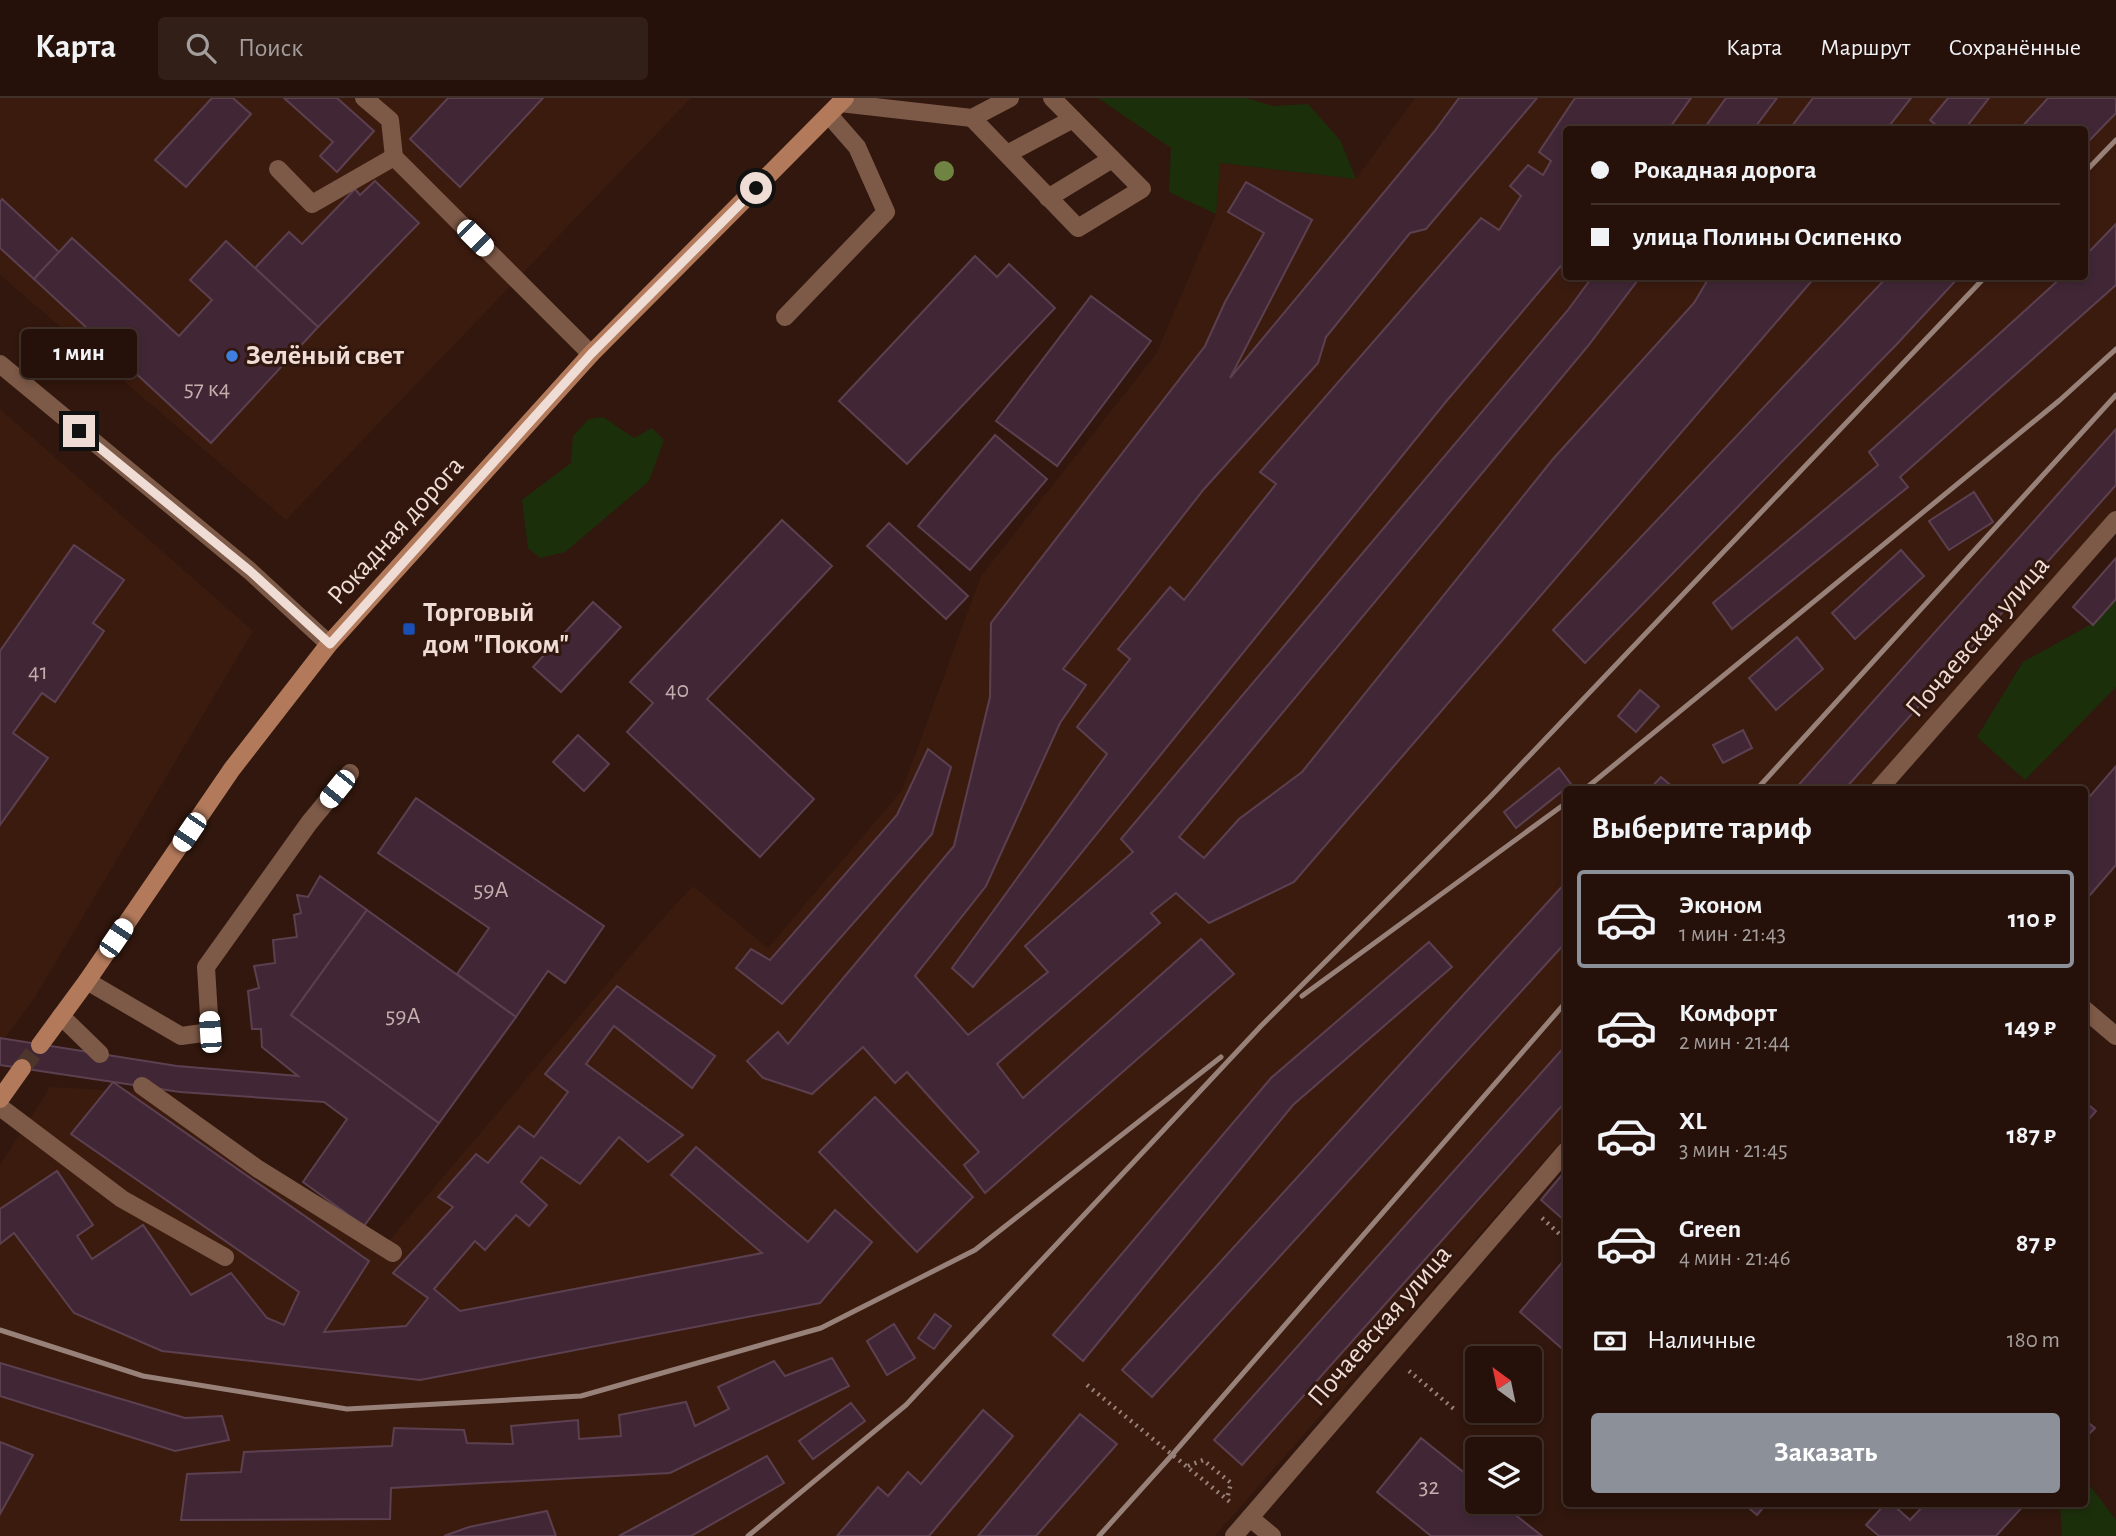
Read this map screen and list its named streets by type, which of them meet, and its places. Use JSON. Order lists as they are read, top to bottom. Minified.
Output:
{"streets":{"main road":["Рокадная дорога"],"street":["Почаевская улица"]},"places":{"other":["Зелёный свет"],"transit":["Торговый дом \"Поком\""]},"house_numbers":["57 к4","41","40","59А","59А","32"],"north":"top left","page":{"header":"Карта","search":"Поиск","nav":["Карта","Маршрут","Сохранённые"],"banner":["Рокадная дорога","улица Полины Осипенко"],"bubble":"1 мин","heading":"Выберите тариф","list":[{"name":"Эконом","note":"1 мин · 21:43","value":"110 ₽"},{"name":"Комфорт","note":"2 мин · 21:44","value":"149 ₽"},{"name":"XL","note":"3 мин · 21:45","value":"187 ₽"},{"name":"Green","note":"4 мин · 21:46","value":"87 ₽"}],"pay":["Наличные","180 m"],"buttons":"Заказать"}}
